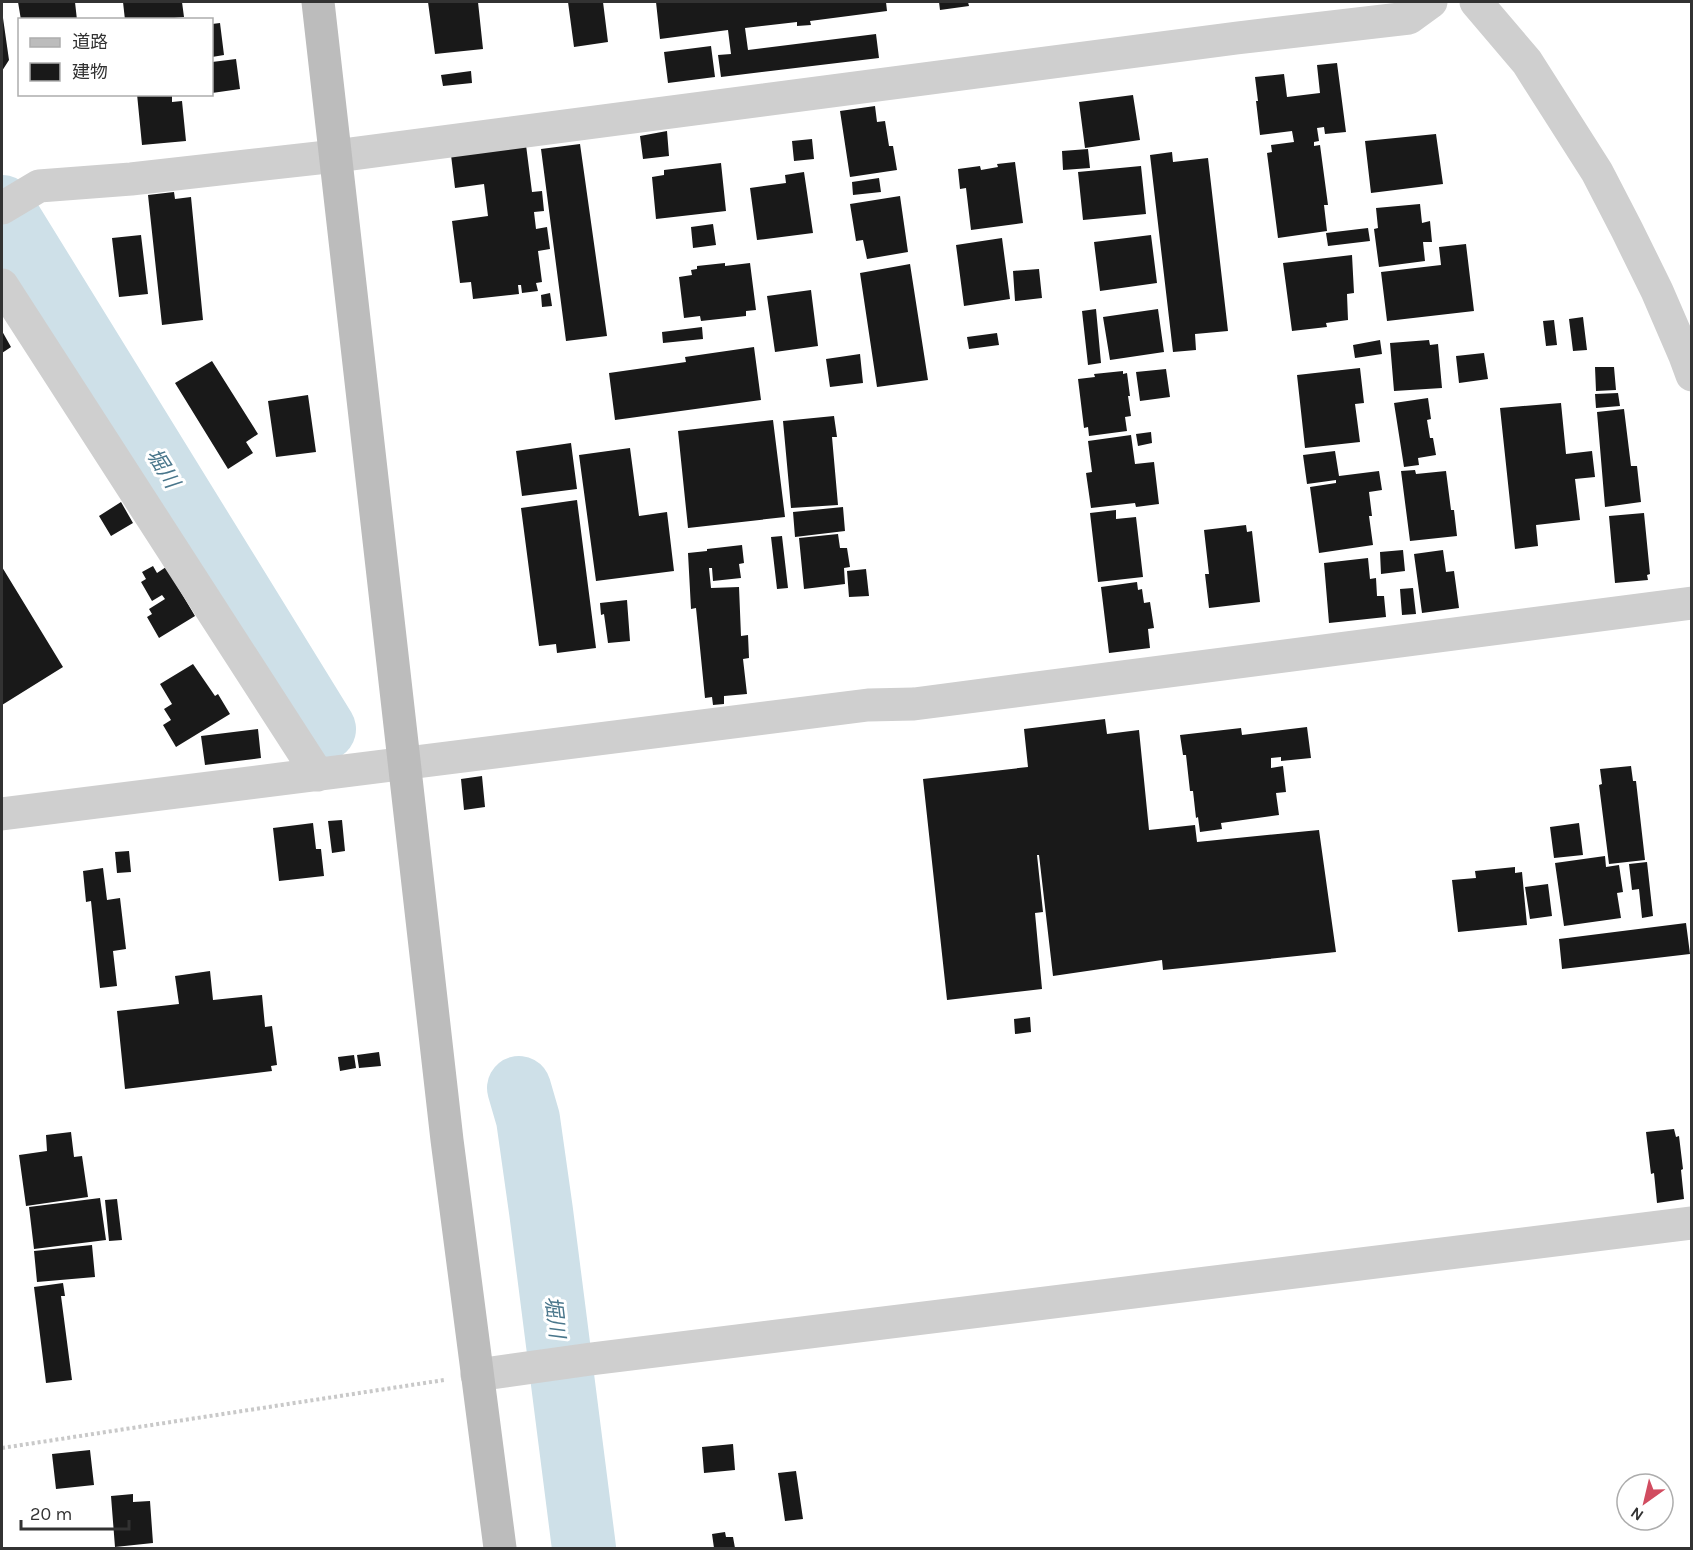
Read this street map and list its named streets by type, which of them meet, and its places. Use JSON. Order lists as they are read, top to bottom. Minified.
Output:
{"water":["堀川"],"legend":["道路","建物"],"scale_bar":"20 m","north":"bottom left"}
